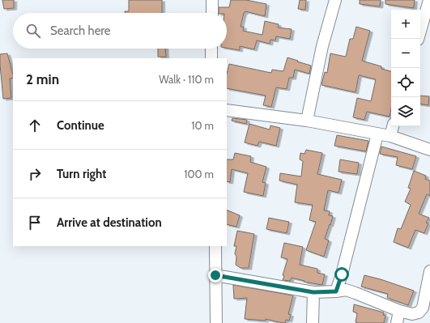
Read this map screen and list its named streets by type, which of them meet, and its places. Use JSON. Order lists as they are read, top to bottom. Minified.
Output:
{"page":{"map_buttons":["+","−"],"search":"Search here","heading":["2 min","Walk · 110 m"],"list":[["Continue","10 m"],["Turn right","100 m"],"Arrive at destination"]}}
